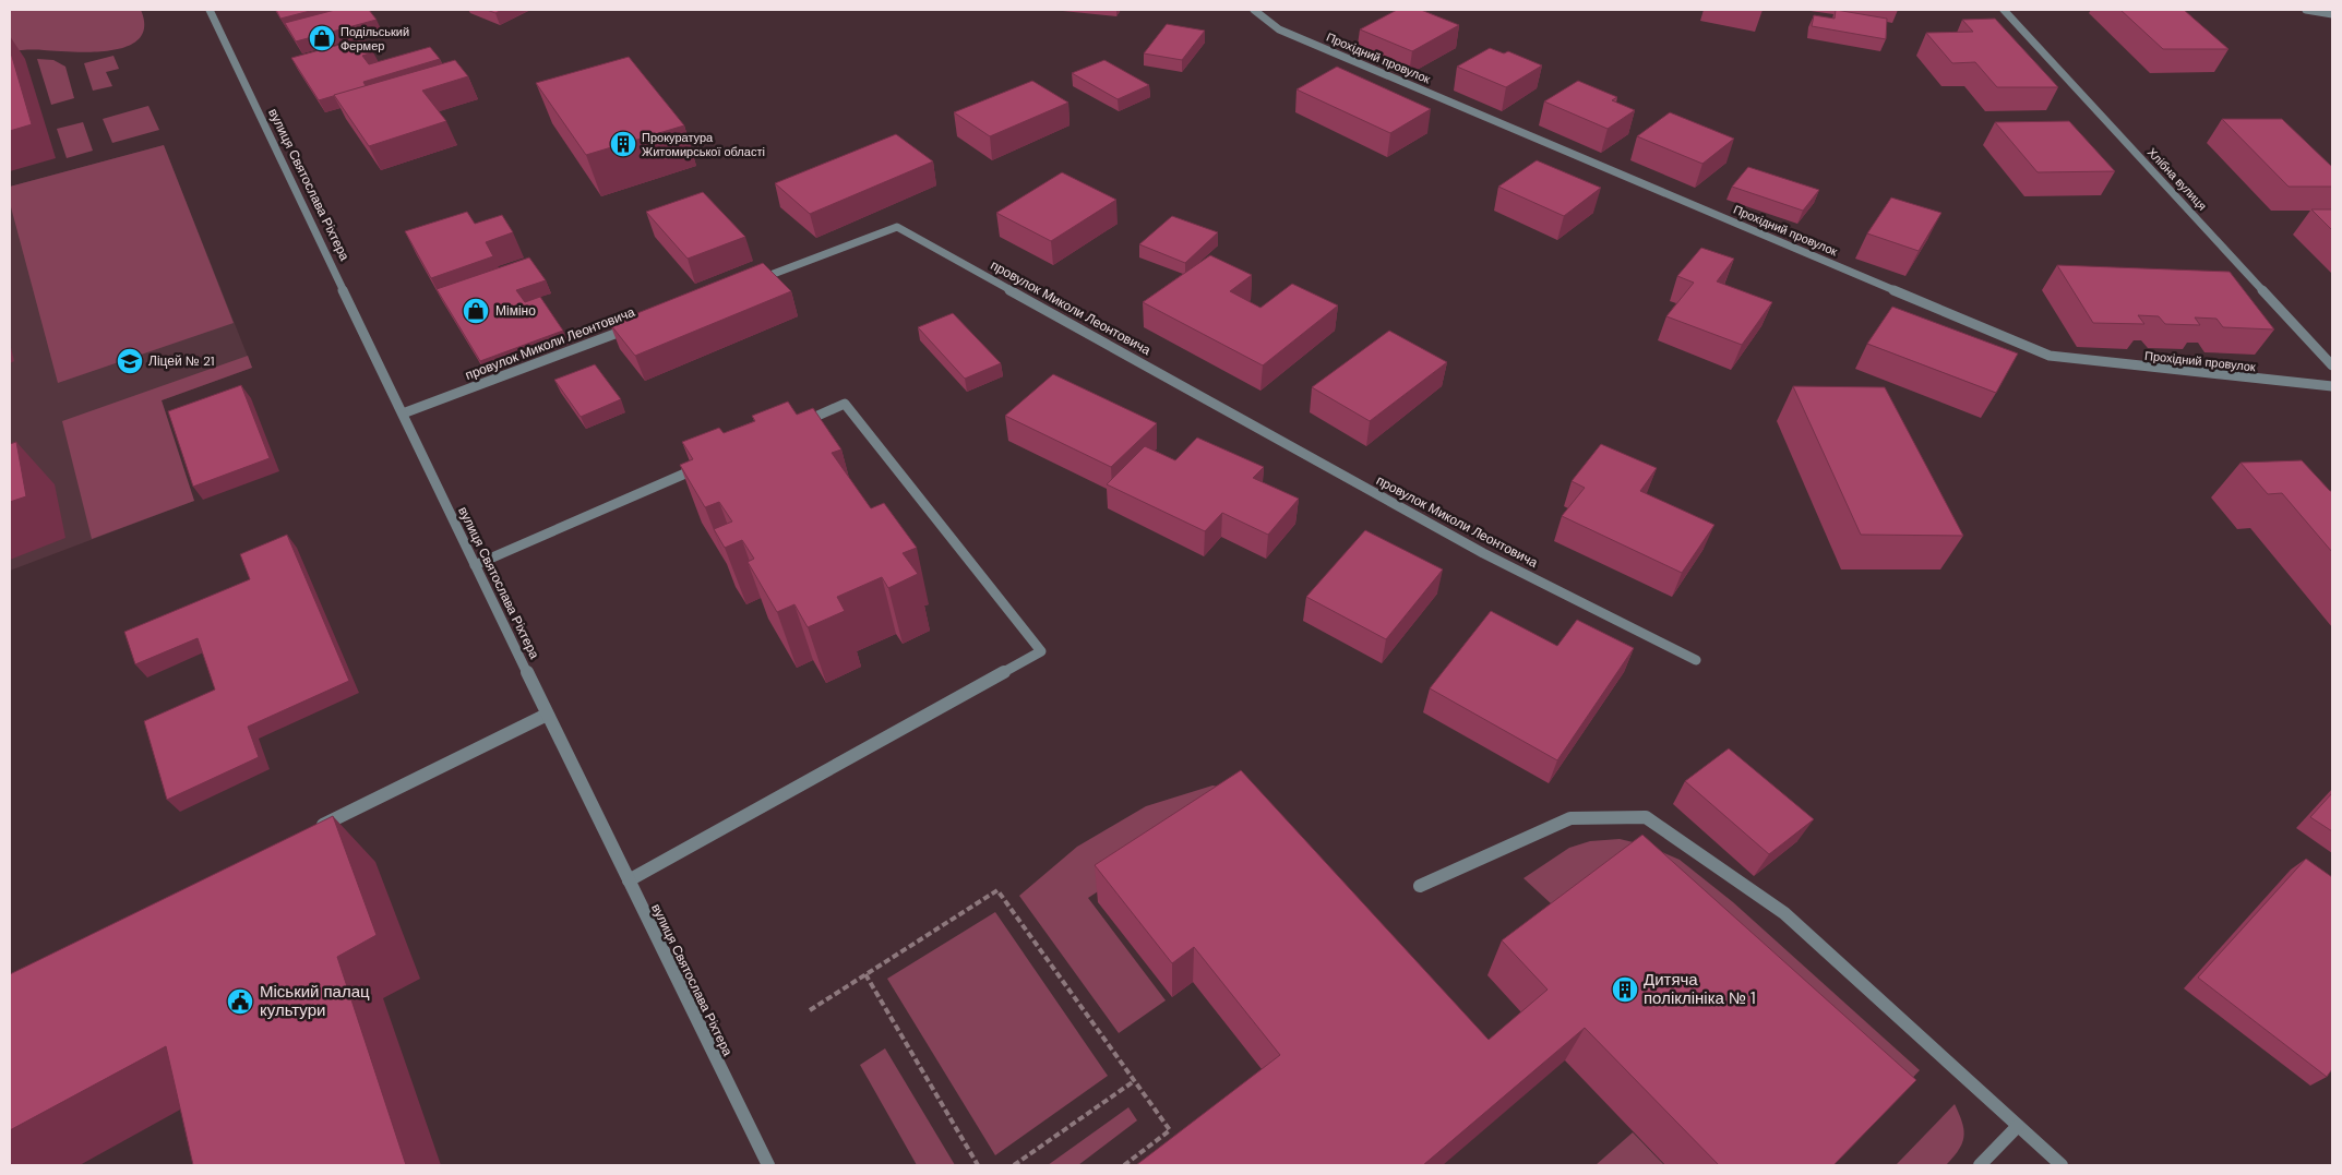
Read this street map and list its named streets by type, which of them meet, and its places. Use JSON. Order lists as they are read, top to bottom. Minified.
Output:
{"streets":{"street":["Прохідний провулок","Хлібна вулиця","вулиця Святослава Ріхтера","провулок Миколи Леонтовича"]},"crossings":[["вулиця Святослава Ріхтера","провулок Миколи Леонтовича"]],"places":{"shop":["Подільський Фермер","Міміно"],"building":["Прокуратура Житомирської області","Дитяча поліклініка № 1"],"school or university":["Ліцей № 21"],"public building":["Міський палац культури"]}}
